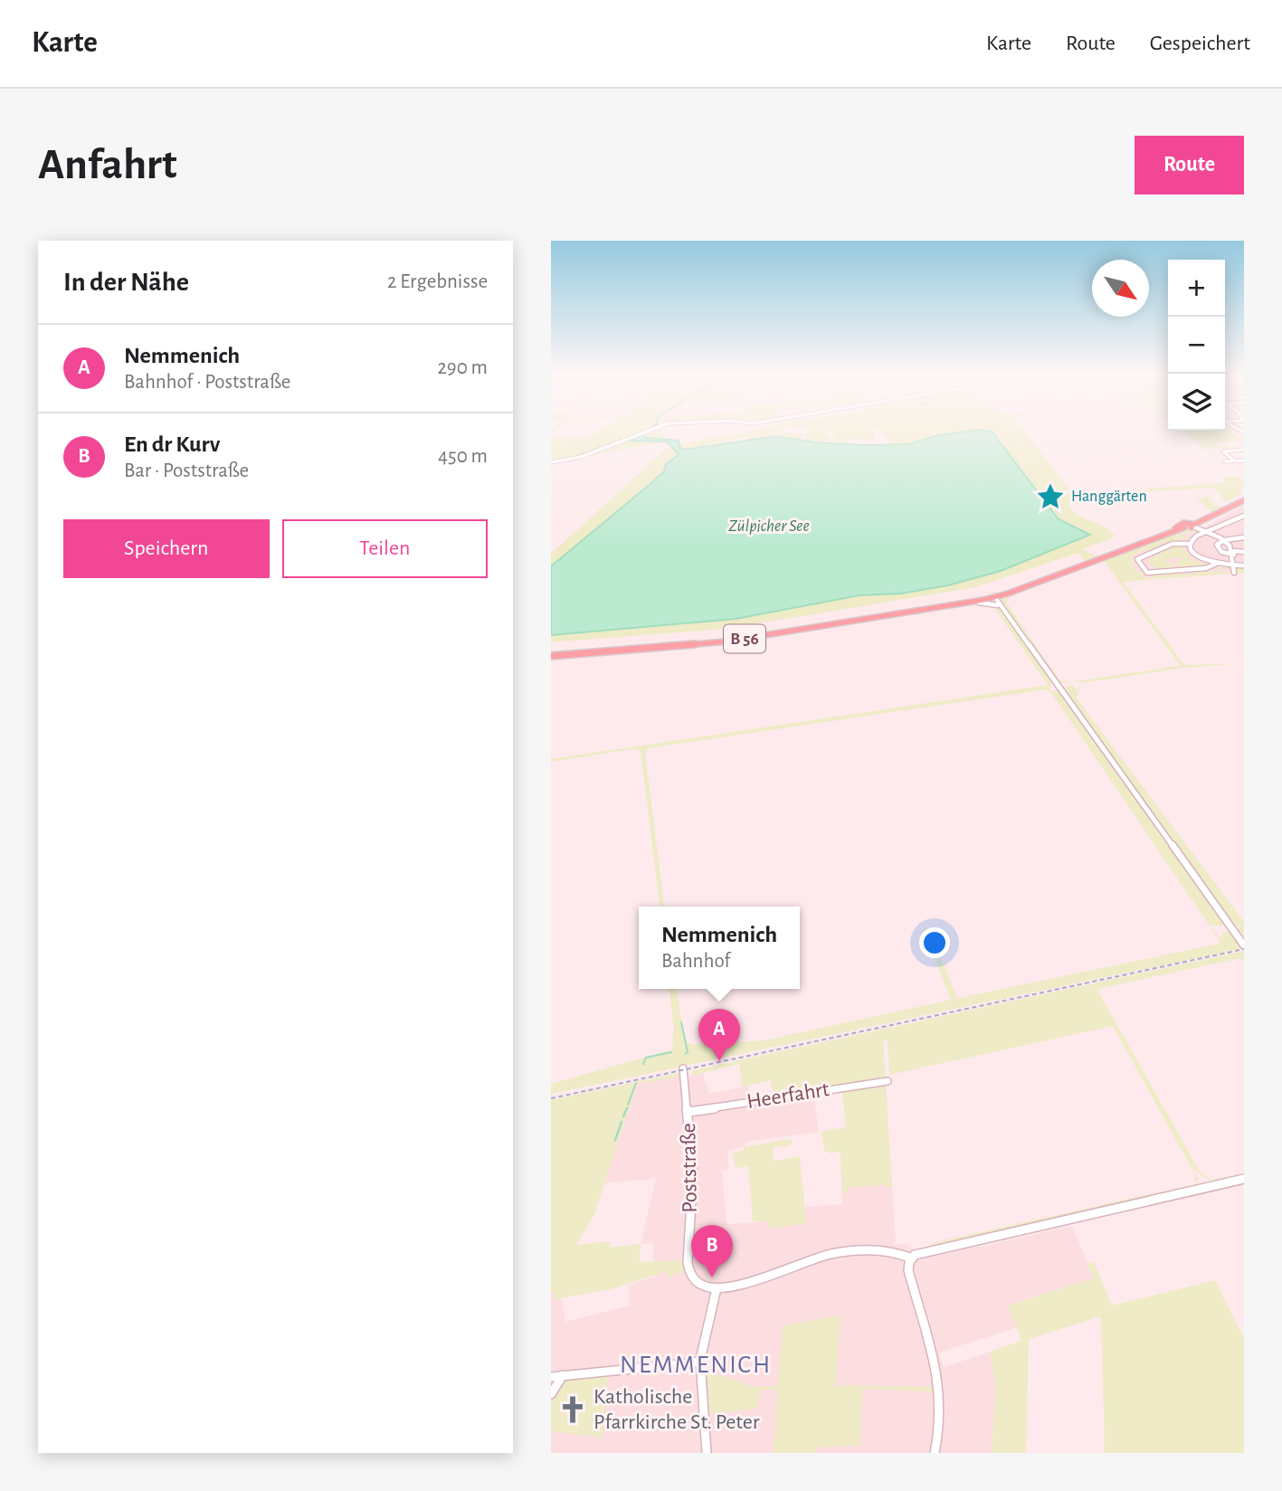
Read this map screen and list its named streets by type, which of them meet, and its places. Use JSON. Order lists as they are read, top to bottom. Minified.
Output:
{"streets":{"main road":["B 56"],"street":["Heerfahrt","Poststraße"]},"crossings":[["Heerfahrt","Poststraße"]],"districts":["NEMMENICH"],"water":["Zülpicher See"],"places":{"place":["Hanggärten"],"church":["Katholische Pfarrkirche St. Peter"]},"north":"bottom right","page":{"header":"Karte","nav":["Karte","Route","Gespeichert"],"buttons":["Route",["Speichern","Teilen"]],"title":"Anfahrt","heading":["In der Nähe","2 Ergebnisse"],"map_buttons":["+","−"],"list":[{"mark":"A","name":"Nemmenich","note":"Bahnhof · Poststraße","value":"290 m"},{"mark":"B","name":"En dr Kurv","note":"Bar · Poststraße","value":"450 m"}],"popup":["Nemmenich","Bahnhof"],"pins":["A","B"]}}
